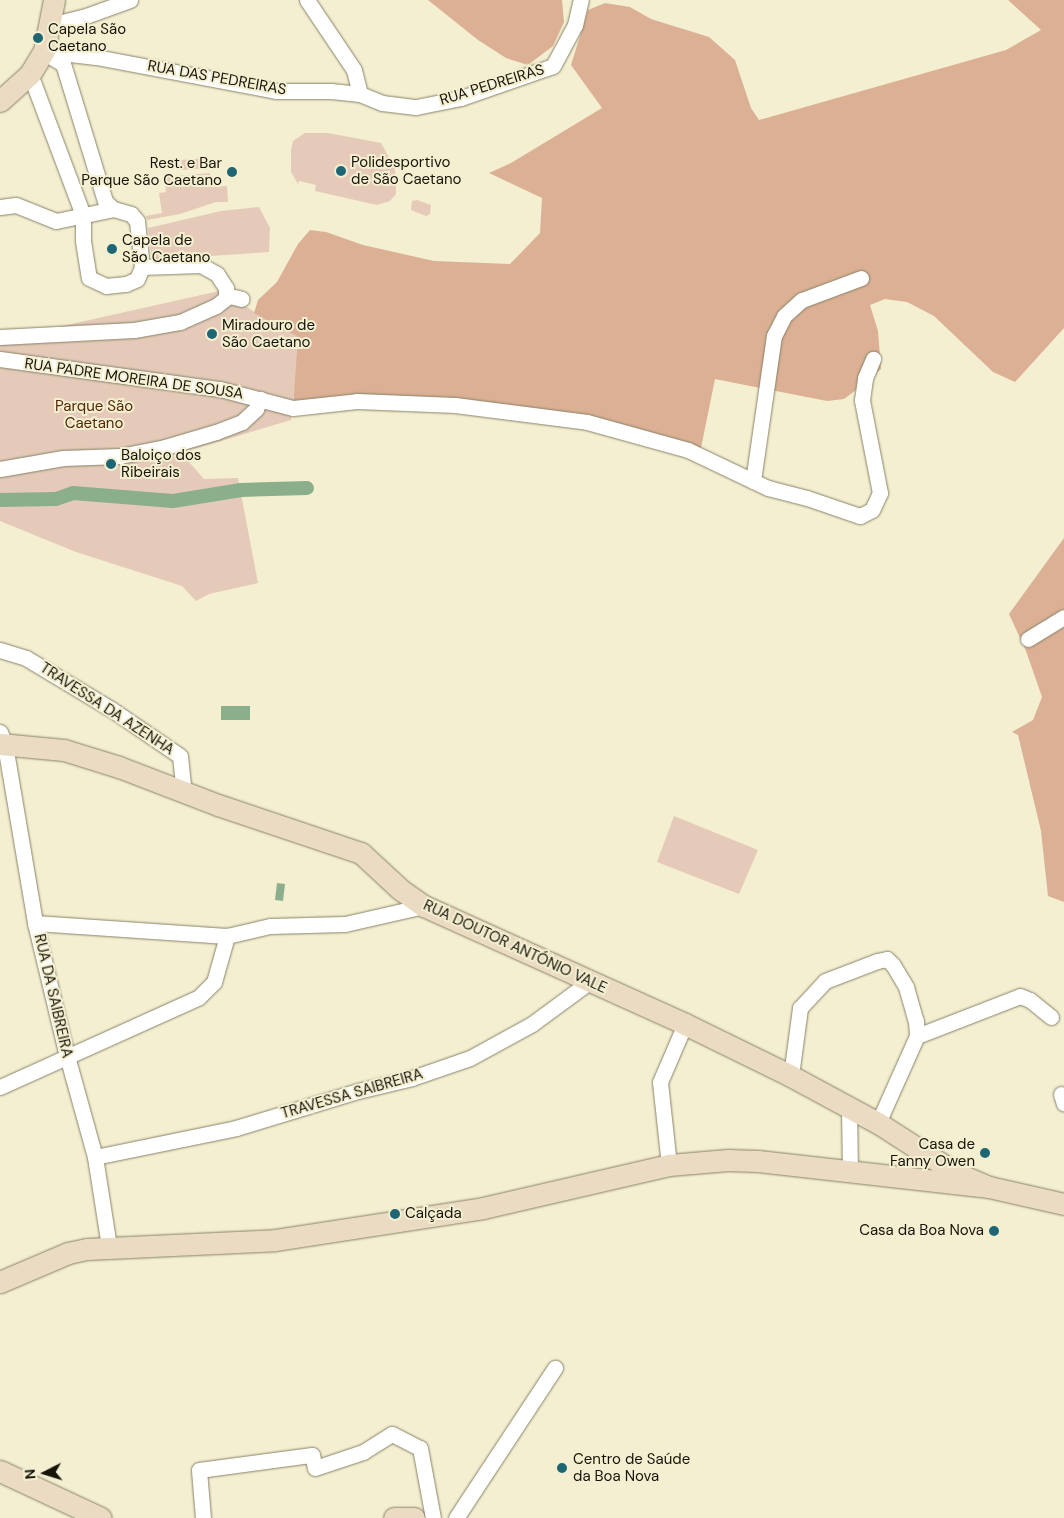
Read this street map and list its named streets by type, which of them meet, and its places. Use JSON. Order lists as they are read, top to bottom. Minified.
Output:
{"streets":{"street":["RUA DAS PEDREIRAS","RUA PEDREIRAS","RUA PADRE MOREIRA DE SOUSA","TRAVESSA DA AZENHA","RUA DOUTOR ANTÓNIO VALE","RUA DA SAIBREIRA","TRAVESSA SAIBREIRA"]},"crossings":[["RUA DAS PEDREIRAS","RUA PEDREIRAS"],["TRAVESSA DA AZENHA","RUA DOUTOR ANTÓNIO VALE"],["RUA DOUTOR ANTÓNIO VALE","RUA DA SAIBREIRA"],["RUA DOUTOR ANTÓNIO VALE","TRAVESSA SAIBREIRA"],["RUA DA SAIBREIRA","TRAVESSA SAIBREIRA"]],"parks":["Parque São Caetano"],"places":["Capela São Caetano","Polidesportivo de São Caetano","Rest. e Bar Parque São Caetano","Capela de São Caetano","Miradouro de São Caetano","Baloiço dos Ribeirais","Casa de Fanny Owen","Calçada","Casa da Boa Nova","Centro de Saúde da Boa Nova"],"north":"left"}
